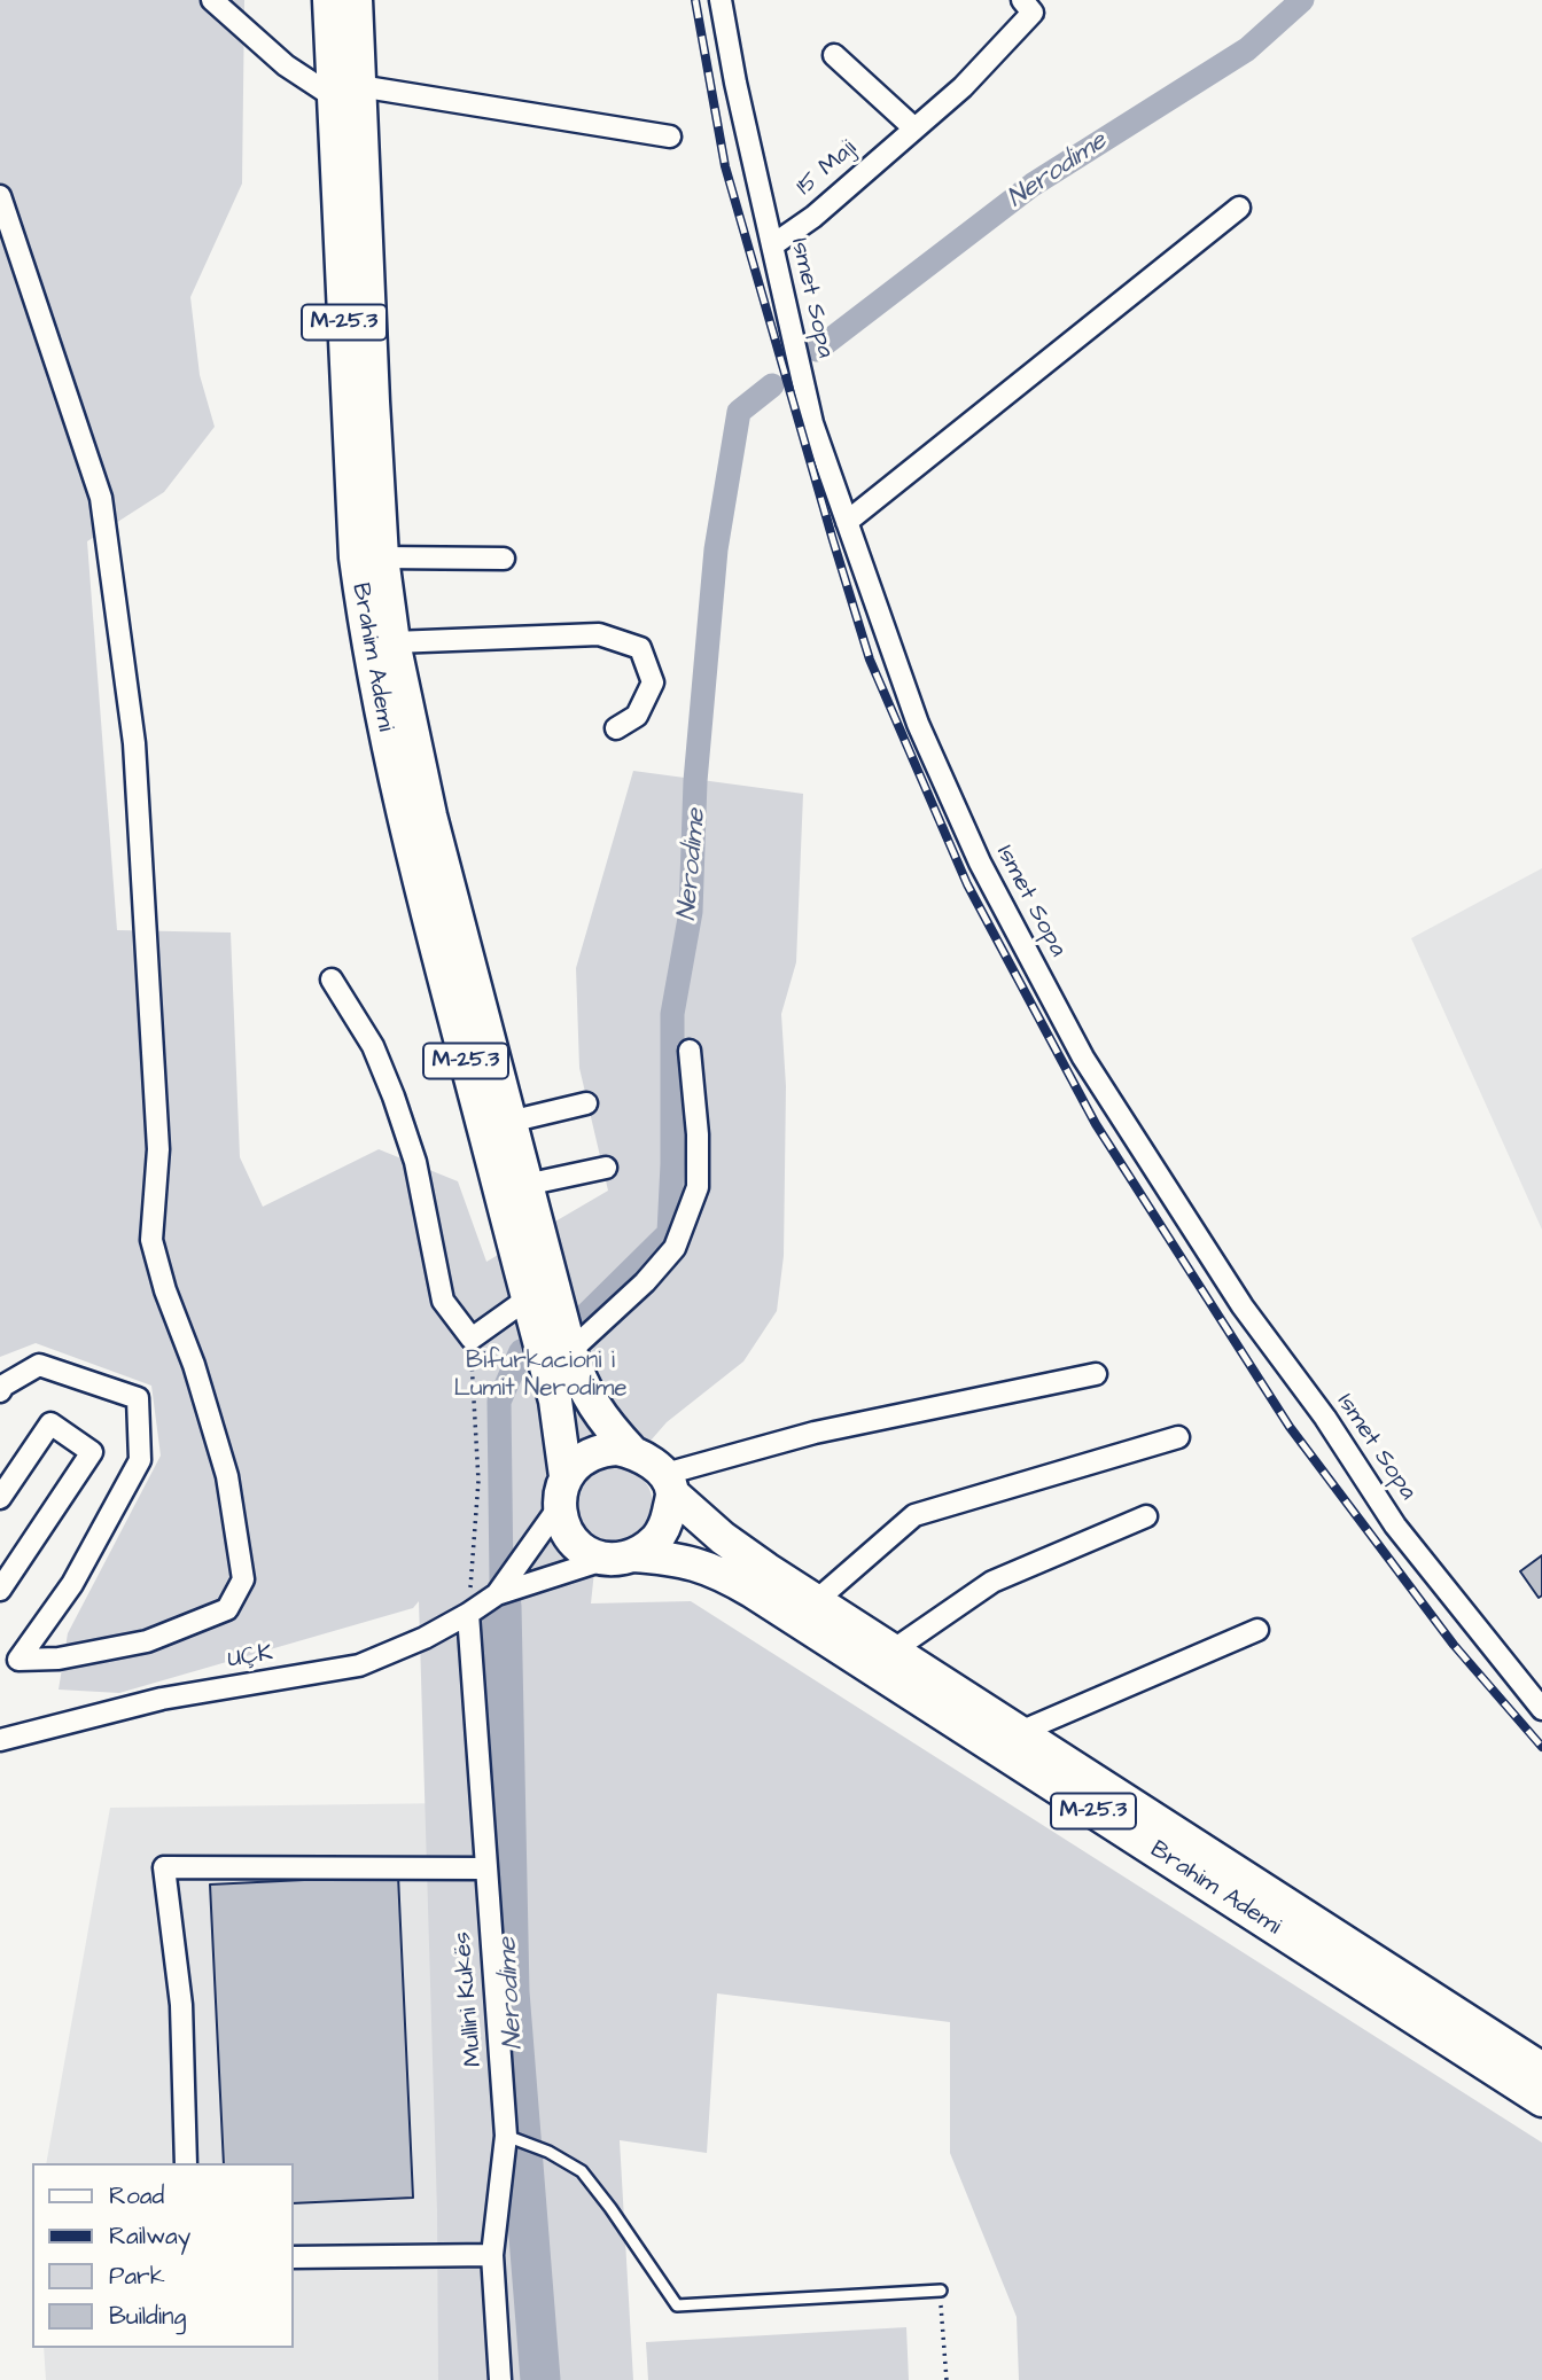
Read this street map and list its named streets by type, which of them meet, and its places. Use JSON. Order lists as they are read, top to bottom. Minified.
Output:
{"streets":{"main road":["M-25.3","Brahim Ademi"],"street":["15 Maji","Ismet Sopa","UÇK","Mullini Kukës"]},"crossings":[["15 Maji","Ismet Sopa"],["Brahim Ademi","UÇK"],["UÇK","Mullini Kukës"]],"water":["Nerodime"],"parks":["Bifurkacioni i Lumit Nerodime"],"legend":["Road","Railway","Park","Building"]}
